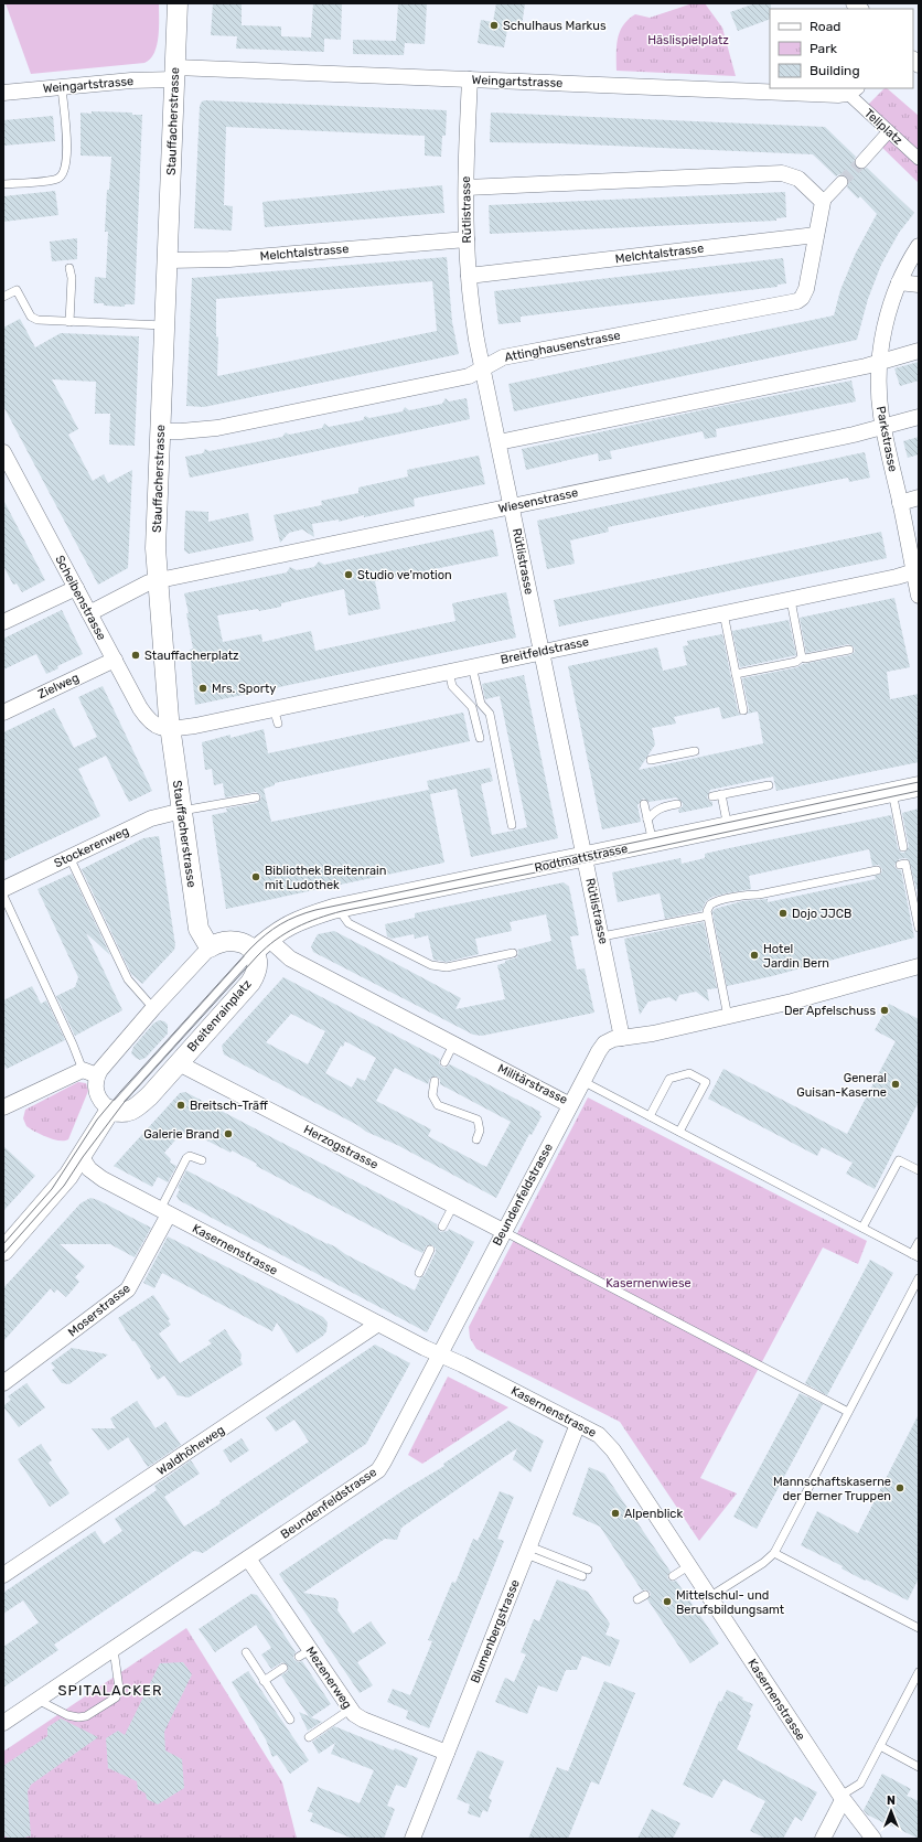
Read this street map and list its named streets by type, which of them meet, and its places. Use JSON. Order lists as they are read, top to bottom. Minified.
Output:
{"streets":{"street":["Weingartstrasse","Stauffacherstrasse","Tellplatz","Rütlistrasse","Melchtalstrasse","Attinghausenstrasse","Parkstrasse","Wiesenstrasse","Scheibenstrasse","Breitfeldstrasse","Zielweg","Stockerenweg","Rodtmattstrasse","Breitenrainplatz","Militärstrasse","Herzogstrasse","Beundenfeldstrasse","Kasernenstrasse","Moserstrasse","Waldhöheweg","Blumenbergstrasse","Mezenerweg"]},"crossings":[["Weingartstrasse","Stauffacherstrasse"],["Weingartstrasse","Tellplatz"],["Weingartstrasse","Rütlistrasse"],["Stauffacherstrasse","Melchtalstrasse"],["Stauffacherstrasse","Attinghausenstrasse"],["Stauffacherstrasse","Wiesenstrasse"],["Stauffacherstrasse","Scheibenstrasse"],["Stauffacherstrasse","Breitfeldstrasse"],["Stauffacherstrasse","Stockerenweg"],["Rütlistrasse","Melchtalstrasse"],["Rütlistrasse","Attinghausenstrasse"],["Rütlistrasse","Wiesenstrasse"],["Rütlistrasse","Breitfeldstrasse"],["Rütlistrasse","Rodtmattstrasse"],["Rütlistrasse","Militärstrasse"],["Melchtalstrasse","Attinghausenstrasse"],["Parkstrasse","Wiesenstrasse"],["Parkstrasse","Breitfeldstrasse"],["Scheibenstrasse","Breitfeldstrasse"],["Scheibenstrasse","Zielweg"],["Rodtmattstrasse","Breitenrainplatz"],["Rodtmattstrasse","Militärstrasse"],["Breitenrainplatz","Militärstrasse"],["Breitenrainplatz","Herzogstrasse"],["Militärstrasse","Beundenfeldstrasse"],["Herzogstrasse","Beundenfeldstrasse"],["Beundenfeldstrasse","Kasernenstrasse"],["Beundenfeldstrasse","Mezenerweg"],["Kasernenstrasse","Moserstrasse"],["Kasernenstrasse","Waldhöheweg"],["Kasernenstrasse","Blumenbergstrasse"],["Blumenbergstrasse","Mezenerweg"]],"districts":["SPITALACKER"],"parks":["Häslispielplatz","Kasernenwiese"],"places":["Schulhaus Markus","Studio ve'motion","Stauffacherplatz","Mrs. Sporty","Bibliothek Breitenrain mit Ludothek","Dojo JJCB","Hotel Jardin Bern","Der Apfelschuss","General Guisan-Kaserne","Breitsch-Träff","Galerie Brand","Mannschaftskaserne der Berner Truppen","Alpenblick","Mittelschul- und Berufsbildungsamt"],"legend":["Road","Park","Building"],"north":"top"}
